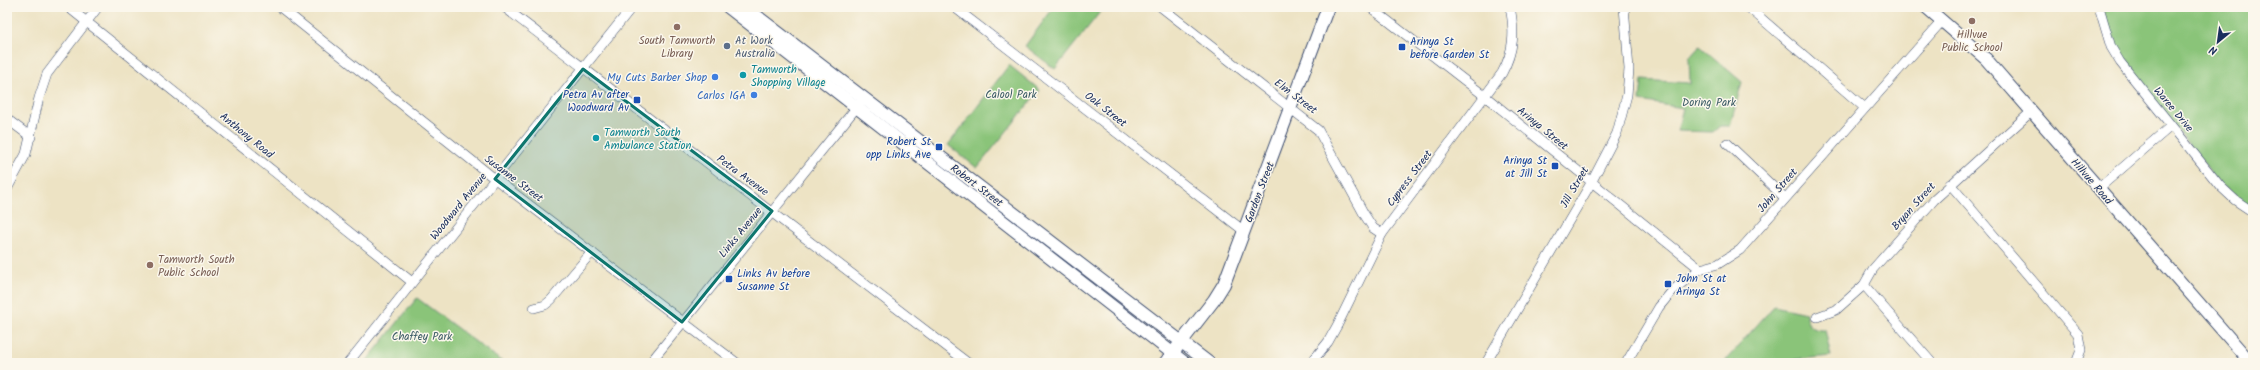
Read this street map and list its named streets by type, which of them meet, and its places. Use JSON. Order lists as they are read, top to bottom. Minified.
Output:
{"streets":{"street":["Elm Street","Oak Street","Waree Drive","Arinya Street","Anthony Road","Petra Avenue","Susanne Street","Cypress Street","Hillvue Road","Robert Street","Jill Street","John Street","Garden Street","Woodward Avenue","Bryan Street","Links Avenue"]},"crossings":[["Elm Street","Cypress Street"],["Elm Street","Garden Street"],["Oak Street","Garden Street"],["Arinya Street","Cypress Street"],["Arinya Street","Jill Street"],["Arinya Street","John Street"],["Anthony Road","Woodward Avenue"],["Petra Avenue","Woodward Avenue"],["Petra Avenue","Links Avenue"],["Susanne Street","Woodward Avenue"],["Susanne Street","Links Avenue"],["Hillvue Road","John Street"],["Hillvue Road","Bryan Street"],["Robert Street","Garden Street"],["Robert Street","Links Avenue"]],"parks":["Calool Park","Doring Park","Chaffey Park"],"places":{"other":["Hillvue Public School","South Tamworth Library","At Work Australia","Tamworth Shopping Village","My Cuts Barber Shop","Carlos IGA","Tamworth South Ambulance Station","Tamworth South Public School"],"transit":["Arinya St before Garden St","Petra Av after Woodward Av","Robert St opp Links Ave","Arinya St at Jill St","Links Av before Susanne St","John St at Arinya St"]},"north":"bottom left"}
